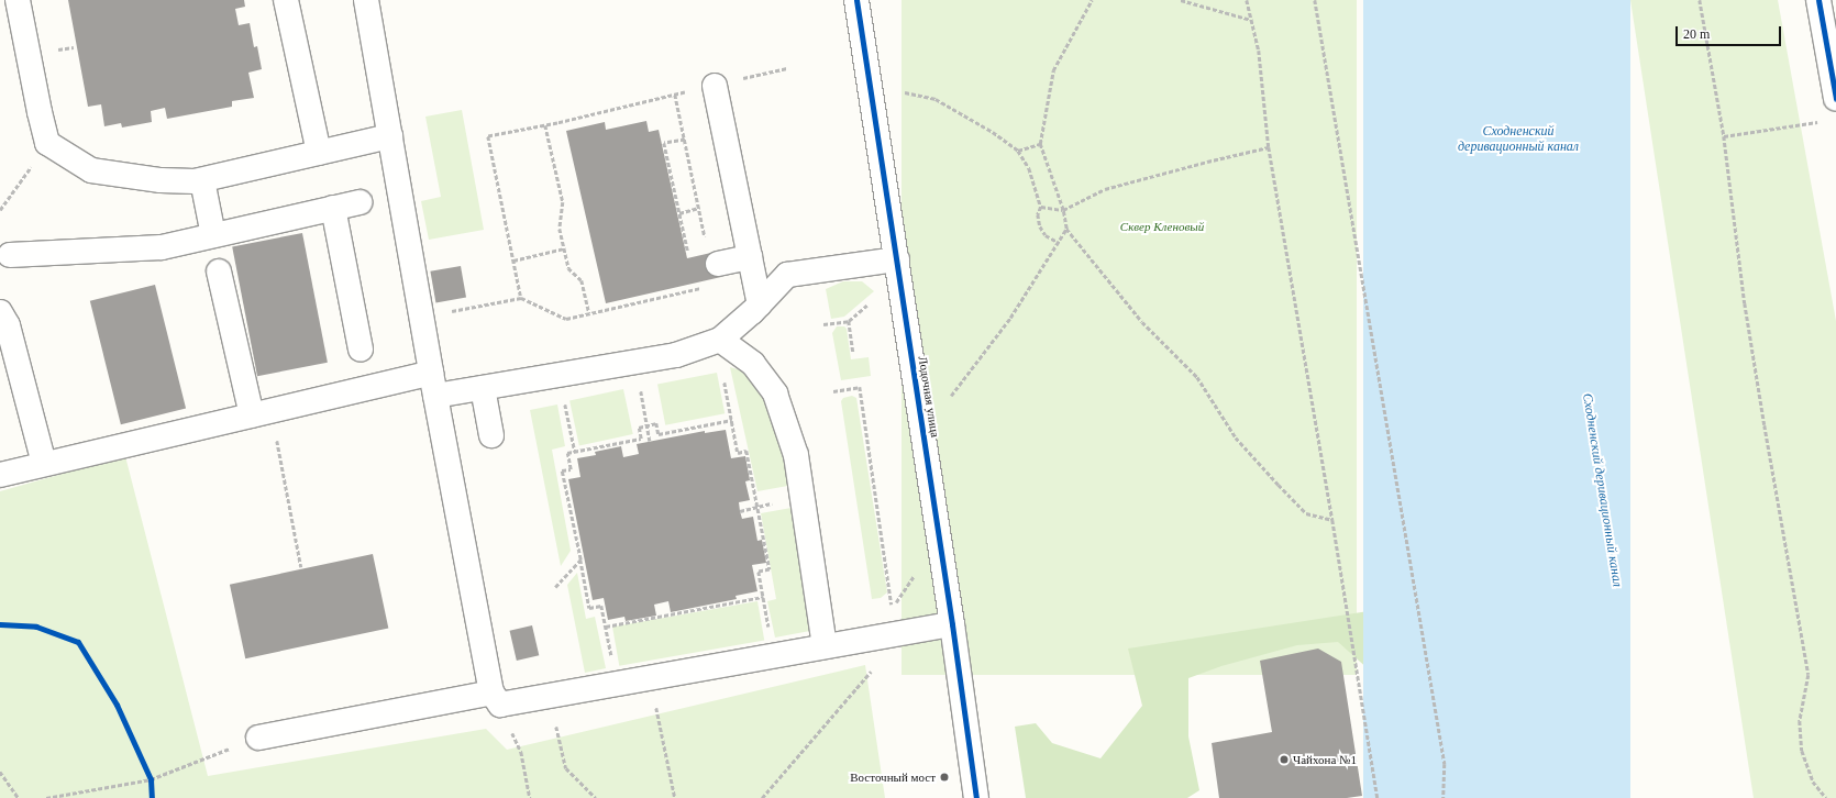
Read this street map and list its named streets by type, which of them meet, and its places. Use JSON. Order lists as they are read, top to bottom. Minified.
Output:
{"streets":{"street":["Лодочная улица"]},"water":["Сходненский деривационный канал"],"parks":["Сквер Кленовый"],"places":["Чайхона №1","Восточный мост"],"scale_bar":"20 m"}
